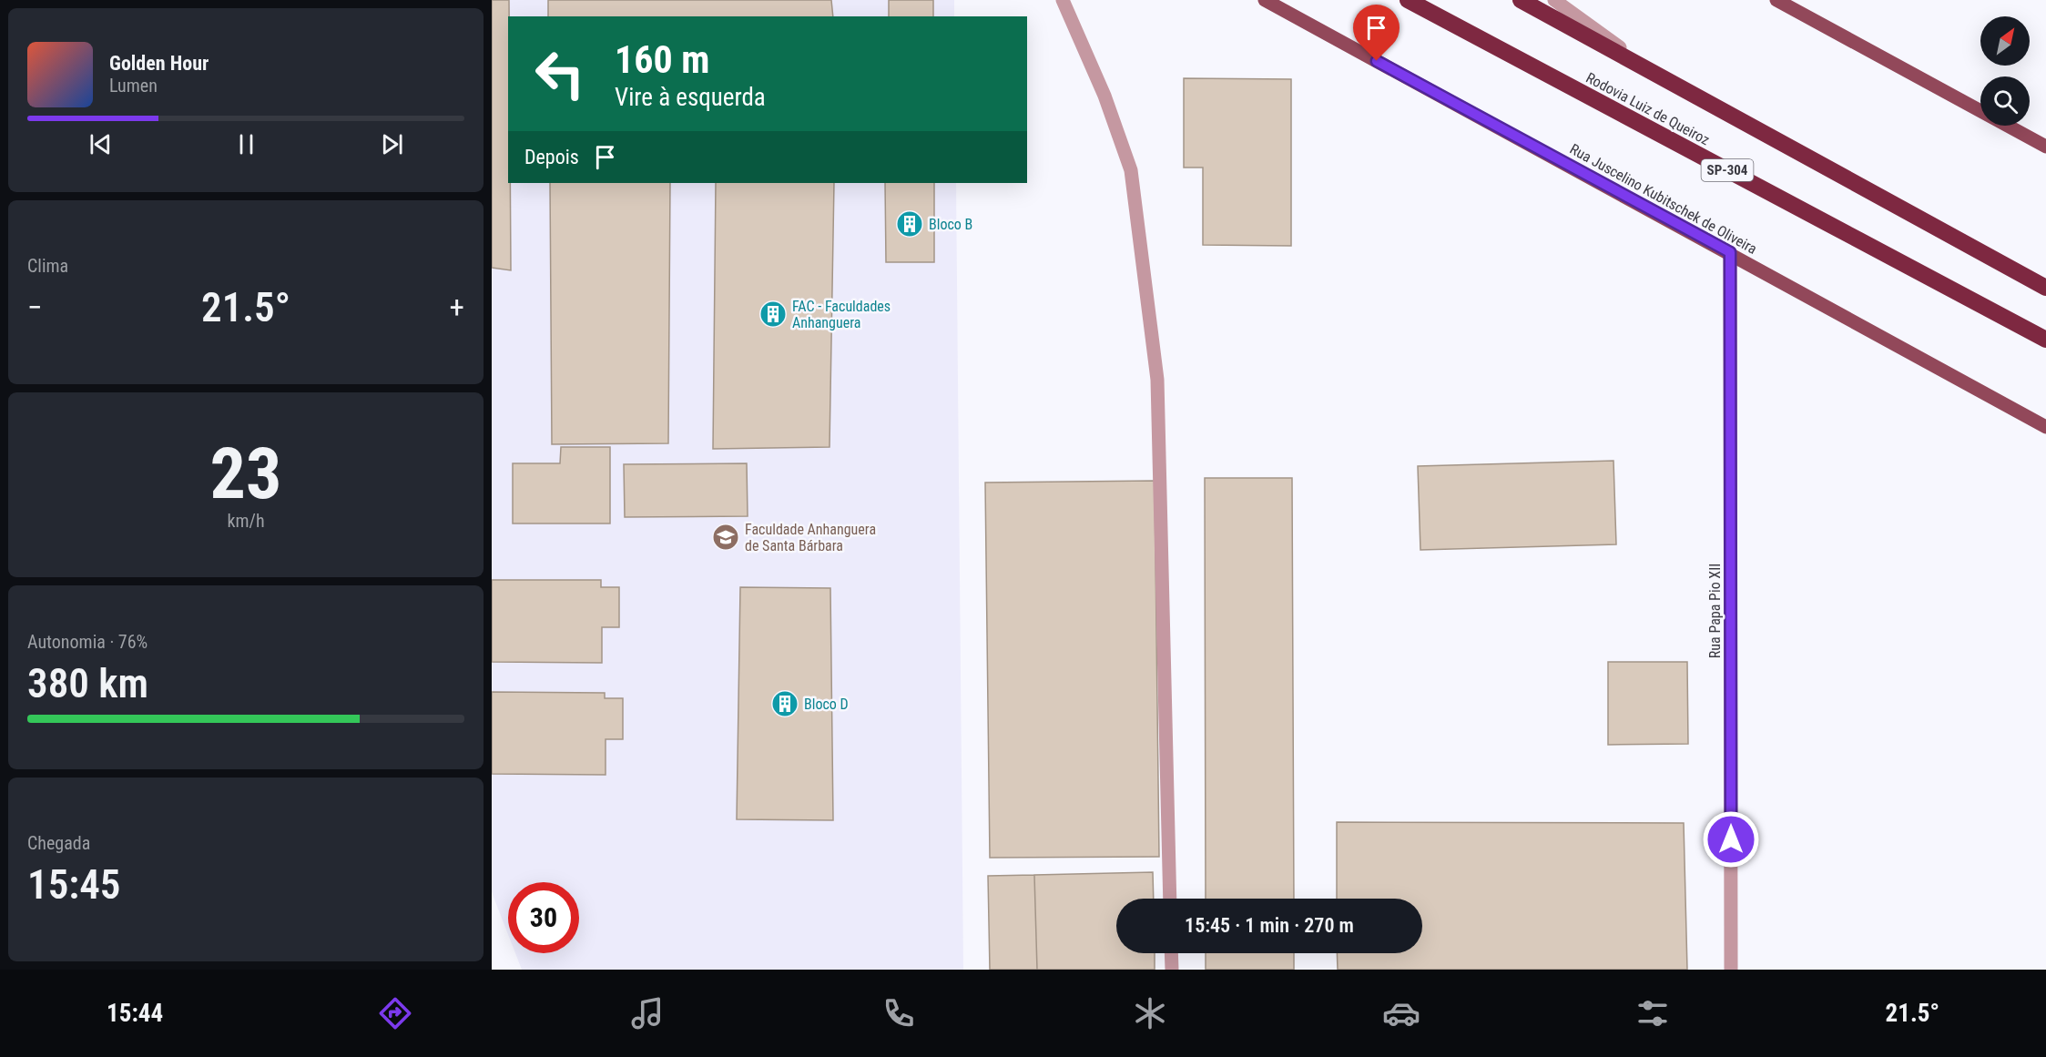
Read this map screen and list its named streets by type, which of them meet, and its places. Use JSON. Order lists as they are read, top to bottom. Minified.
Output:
{"streets":{"highway":["Rodovia Luiz de Queiroz","SP-304"],"main road":["Rua Juscelino Kubitschek de Oliveira"],"street":["Rua Papa Pio XII"]},"crossings":[["Rua Juscelino Kubitschek de Oliveira","Rua Papa Pio XII"]],"places":{"building":["Bloco B","FAC - Faculdades Anhanguera","Bloco D"],"school or university":["Faculdade Anhanguera de Santa Bárbara"]},"north":"top right","page":{"turn":["160 m","Vire à esquerda"],"song":["Golden Hour","Lumen"],"then":"Depois","tile":["Clima",["23","km/h"],["Autonomia · 76%","380 km"],["Chegada","15:45"]],"heat":["−","21.5°","+"],"limit":"30","trip":"15:45 · 1 min · 270 m","tabs":["15:44","21.5°"]}}
